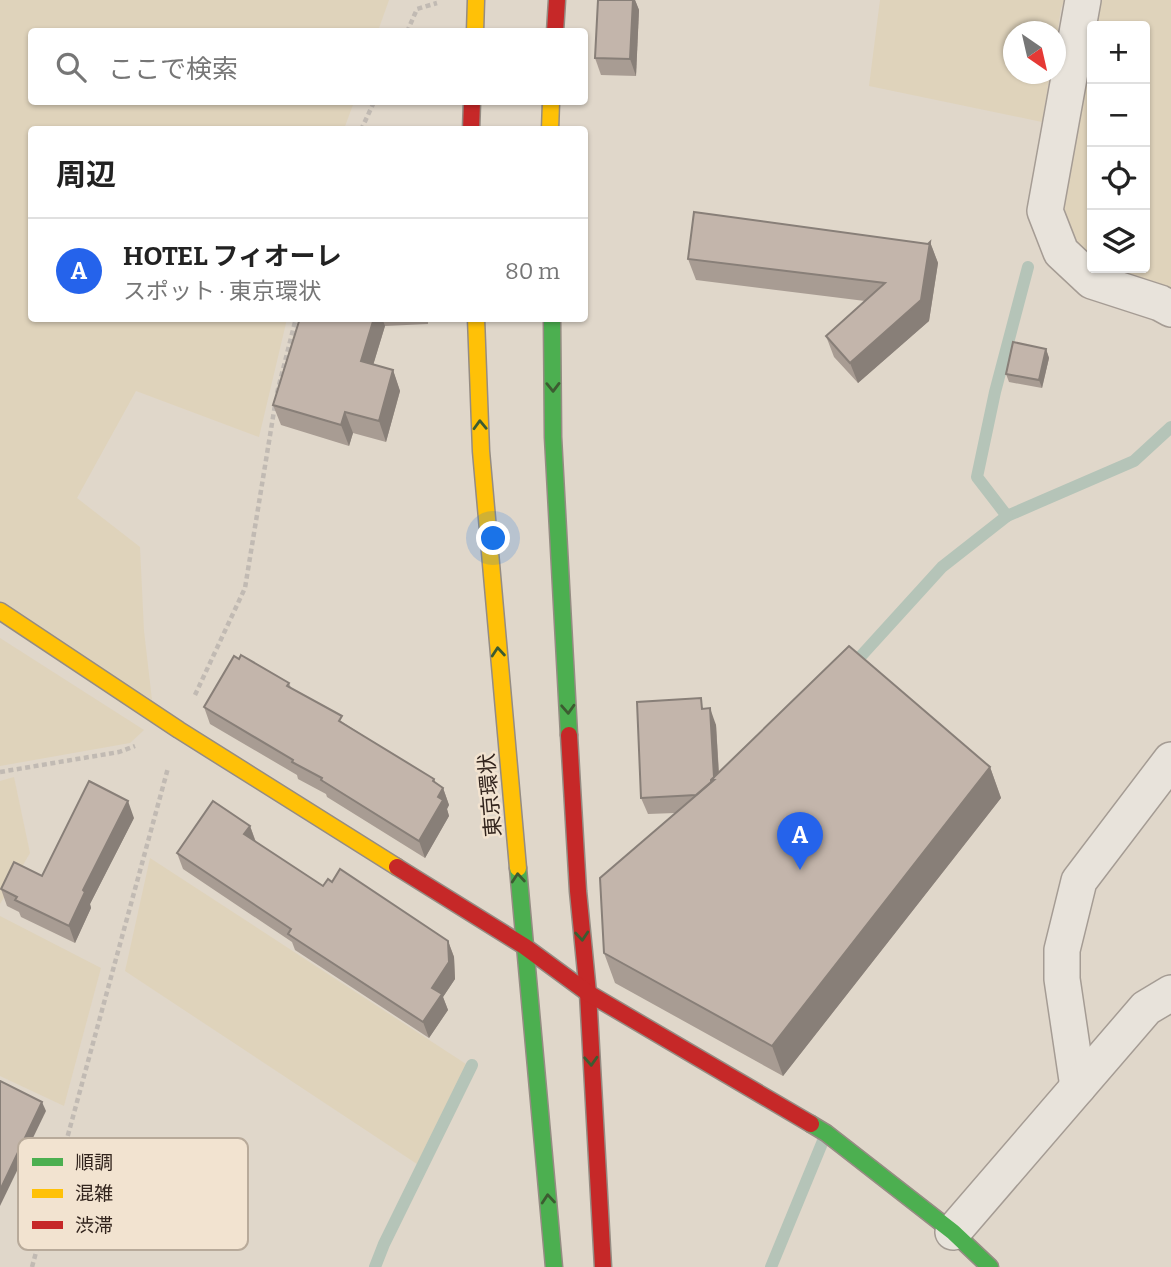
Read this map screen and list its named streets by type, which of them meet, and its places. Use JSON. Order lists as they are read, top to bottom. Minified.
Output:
{"streets":{"main road":["東京環状"]},"legend":["順調","混雑","渋滞"],"north":"bottom right","page":{"map_buttons":["+","−"],"search":"ここで検索","heading":"周辺","list":[{"mark":"A","name":"HOTEL フィオーレ","note":"スポット · 東京環状","value":"80 m"}],"pins":"A"}}
